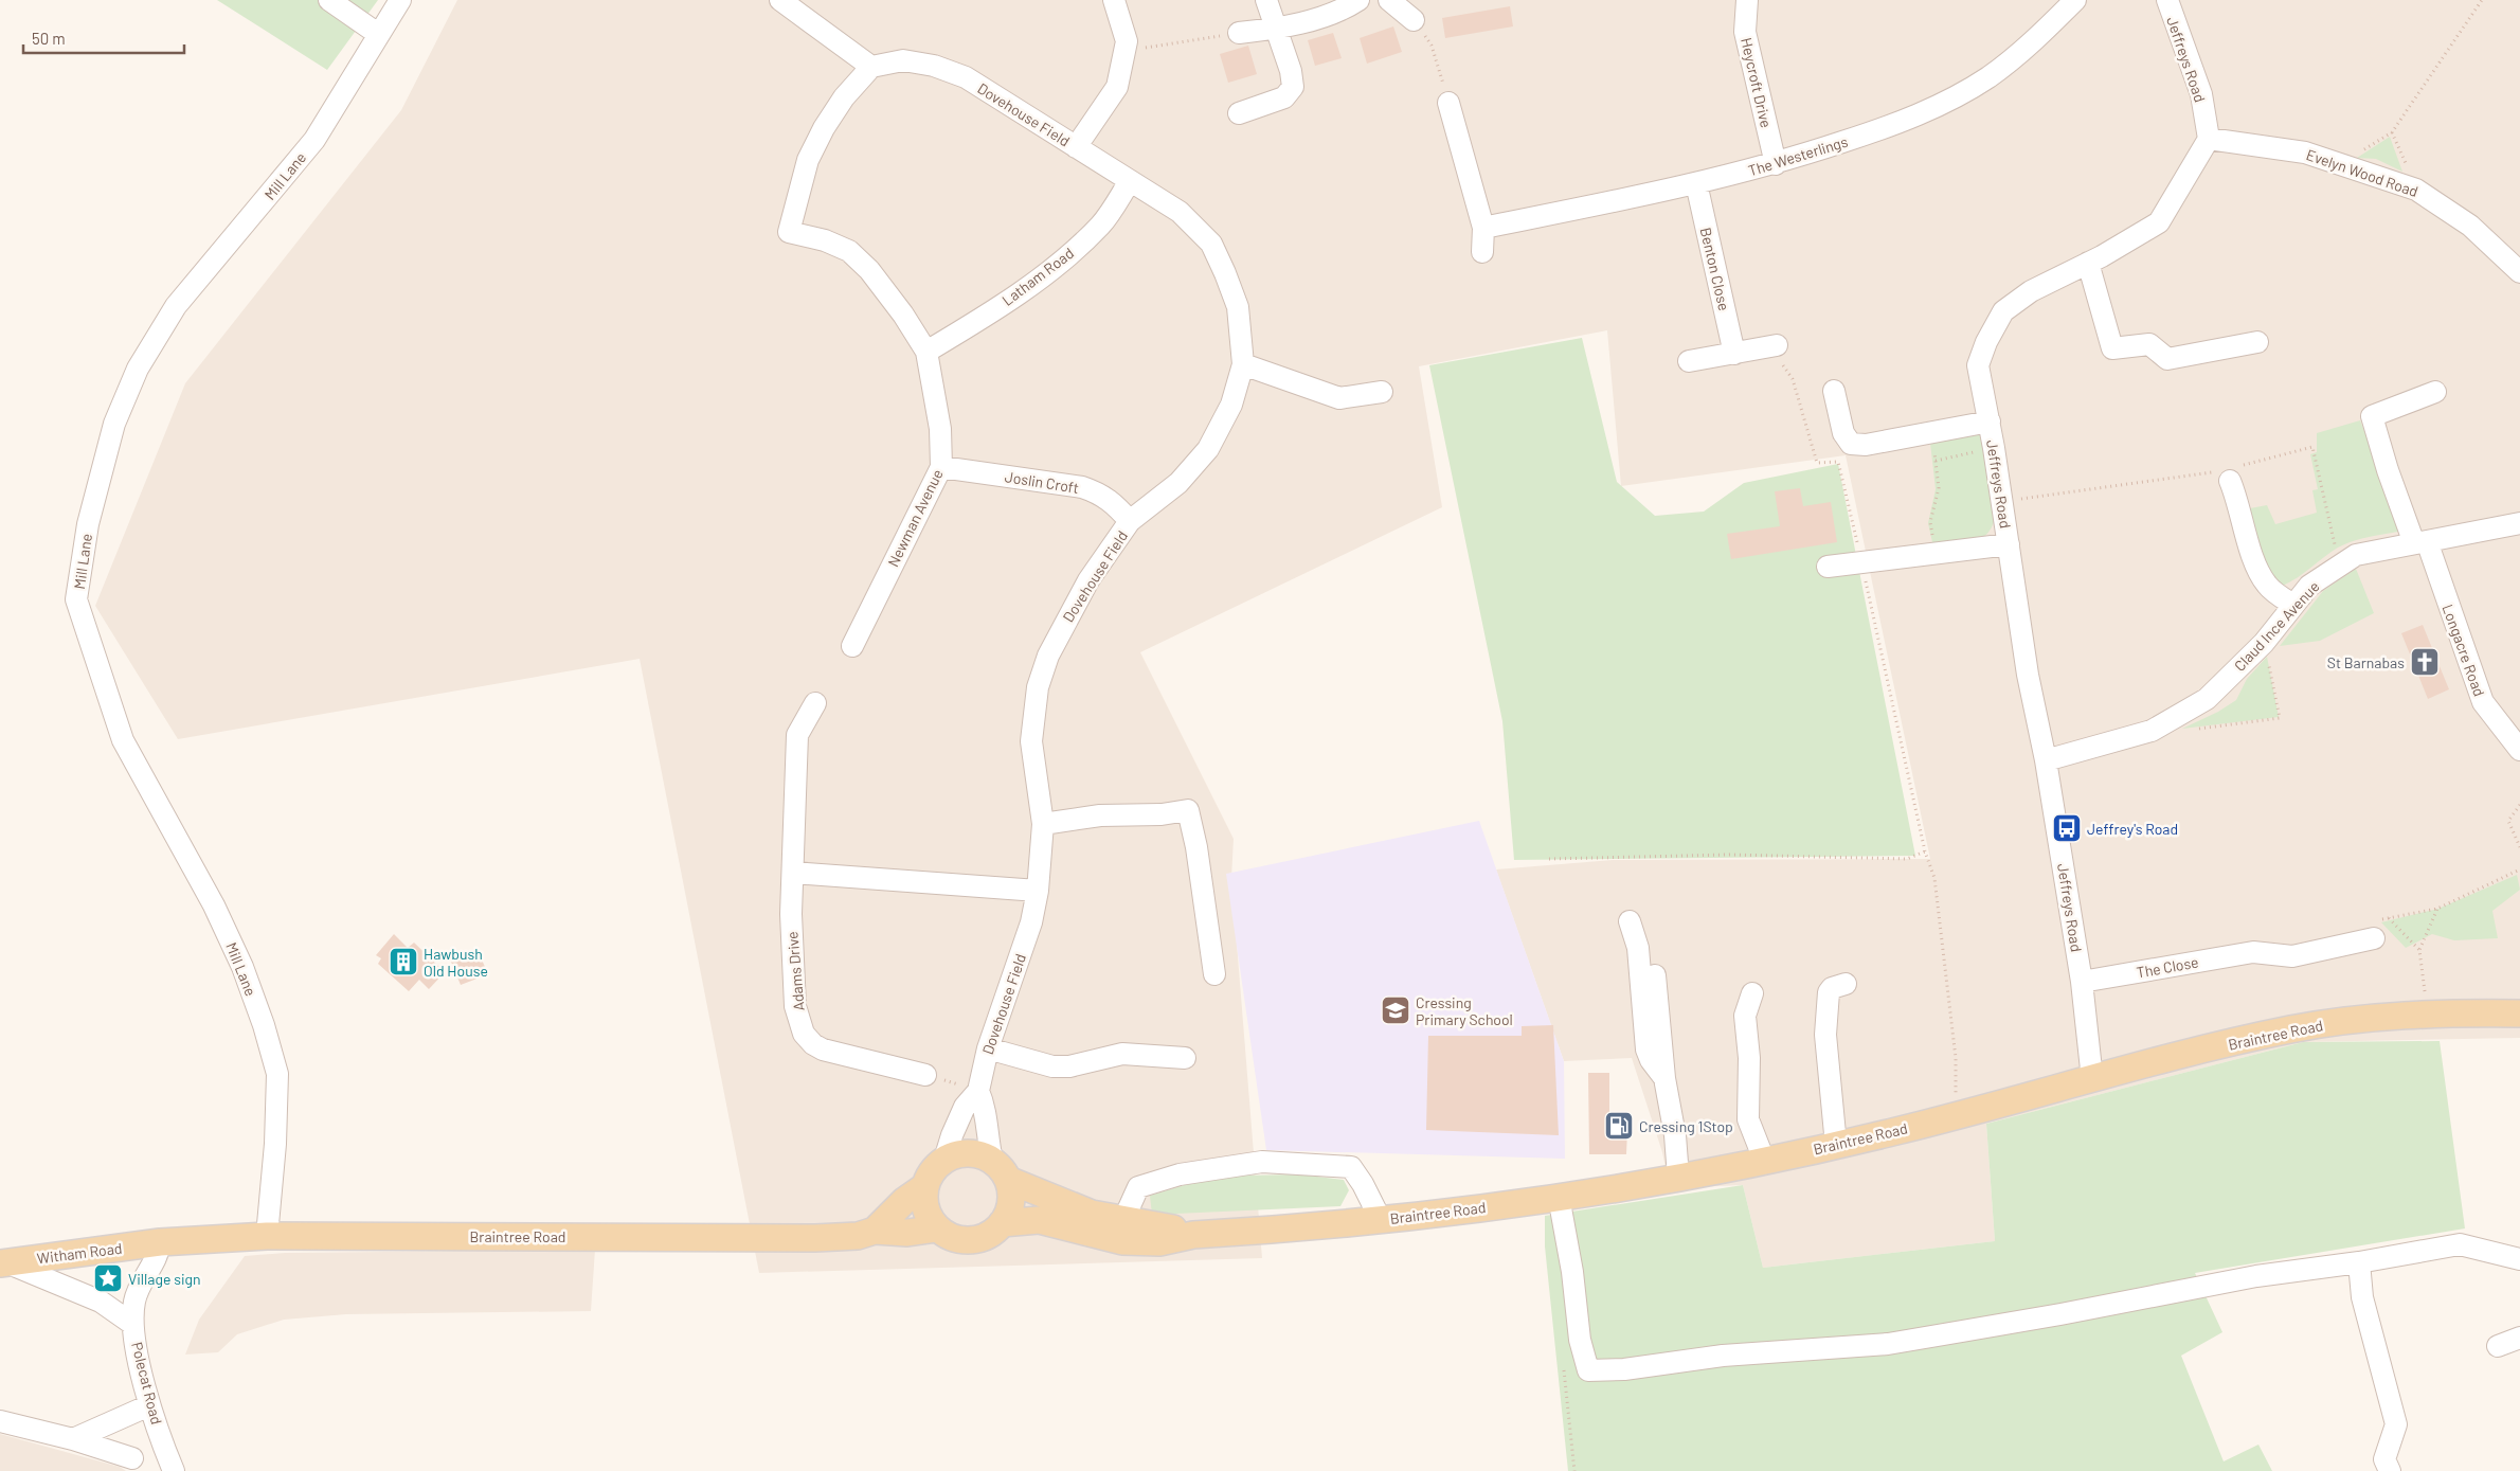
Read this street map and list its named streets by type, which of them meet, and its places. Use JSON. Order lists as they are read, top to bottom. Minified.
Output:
{"streets":{"main road":["Braintree Road","Witham Road"],"street":["Jeffreys Road","Heycroft Drive","Dovehouse Field","The Westerlings","Evelyn Wood Road","Mill Lane","Benton Close","Latham Road","Joslin Croft","Newman Avenue","Claud Ince Avenue","Longacre Road","The Close","Adams Drive","Polecat Road"]},"crossings":[["Jeffreys Road","Evelyn Wood Road"],["Jeffreys Road","Claud Ince Avenue"],["Jeffreys Road","The Close"],["Jeffreys Road","Braintree Road"],["Heycroft Drive","The Westerlings"],["Dovehouse Field","Latham Road"],["Dovehouse Field","Joslin Croft"],["Dovehouse Field","Newman Avenue"],["Dovehouse Field","Braintree Road"],["The Westerlings","Benton Close"],["Mill Lane","Braintree Road"],["Latham Road","Newman Avenue"],["Joslin Croft","Newman Avenue"],["Claud Ince Avenue","Longacre Road"],["Braintree Road","Witham Road"],["Braintree Road","Polecat Road"],["Witham Road","Polecat Road"]],"places":{"church":["St Barnabas"],"bus stop":["Jeffrey's Road"],"building":["Hawbush Old House"],"school or university":["Cressing Primary School"],"fuel station":["Cressing 1Stop"],"place":["Village sign"]},"scale_bar":"50 m"}
